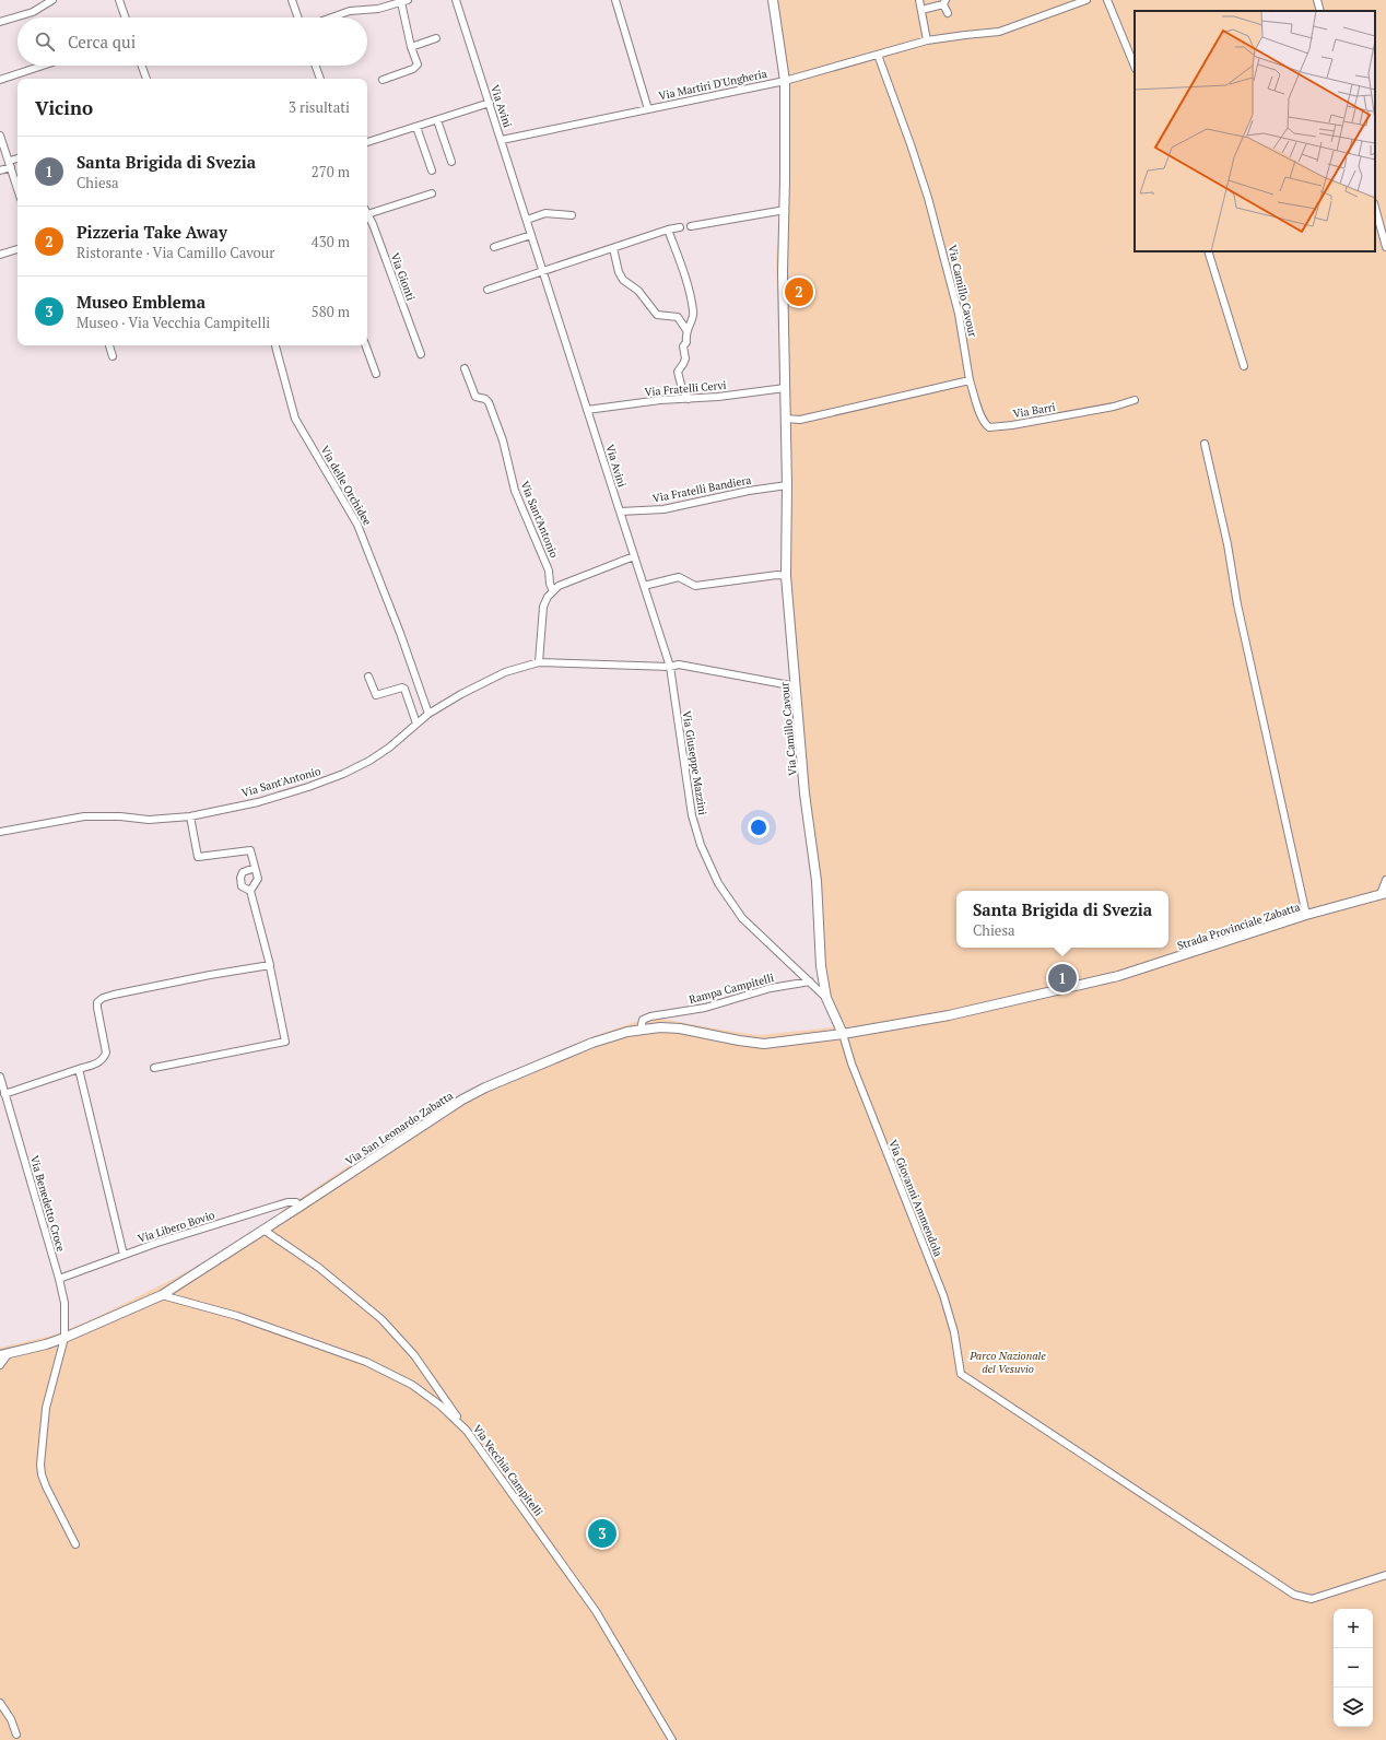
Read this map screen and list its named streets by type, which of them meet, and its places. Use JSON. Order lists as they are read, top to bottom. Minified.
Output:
{"streets":{"street":["Via Martiri D'Ungheria","Via Avini","Via Gionti","Via Camillo Cavour","Via Fratelli Cervi","Via Barri","Via delle Orchidee","Via Fratelli Bandiera","Via Sant'Antonio","Via Giuseppe Mazzini","Strada Provinciale Zabatta","Rampa Campitelli","Via San Leonardo Zabatta","Via Giovanni Ammendola","Via Benedetto Croce","Via Libero Bovio","Via Vecchia Campitelli"]},"crossings":[["Via Martiri D'Ungheria","Via Avini"],["Via Martiri D'Ungheria","Via Camillo Cavour"],["Via Avini","Via Fratelli Cervi"],["Via Avini","Via Fratelli Bandiera"],["Via Avini","Via Sant'Antonio"],["Via Avini","Via Giuseppe Mazzini"],["Via Camillo Cavour","Via Fratelli Cervi"],["Via Camillo Cavour","Via Barri"],["Via Camillo Cavour","Via Fratelli Bandiera"],["Via Camillo Cavour","Via Sant'Antonio"],["Via Camillo Cavour","Via Giuseppe Mazzini"],["Via Camillo Cavour","Strada Provinciale Zabatta"],["Via Camillo Cavour","Via San Leonardo Zabatta"],["Via Camillo Cavour","Via Giovanni Ammendola"],["Via delle Orchidee","Via Sant'Antonio"],["Via Sant'Antonio","Via Giuseppe Mazzini"],["Via Giuseppe Mazzini","Rampa Campitelli"],["Strada Provinciale Zabatta","Via San Leonardo Zabatta"],["Strada Provinciale Zabatta","Via Giovanni Ammendola"],["Rampa Campitelli","Via San Leonardo Zabatta"],["Via San Leonardo Zabatta","Via Giovanni Ammendola"],["Via San Leonardo Zabatta","Via Benedetto Croce"],["Via San Leonardo Zabatta","Via Libero Bovio"],["Via San Leonardo Zabatta","Via Vecchia Campitelli"],["Via Benedetto Croce","Via Libero Bovio"]],"parks":["Parco Nazionale del Vesuvio"],"page":{"search":"Cerca qui","heading":["Vicino","3 risultati"],"list":[{"mark":"1","name":"Santa Brigida di Svezia","note":"Chiesa","value":"270 m"},{"mark":"2","name":"Pizzeria Take Away","note":"Ristorante · Via Camillo Cavour","value":"430 m"},{"mark":"3","name":"Museo Emblema","note":"Museo · Via Vecchia Campitelli","value":"580 m"}],"pins":["2","1","3"],"popup":["Santa Brigida di Svezia","Chiesa"],"map_buttons":["+","−"]}}
